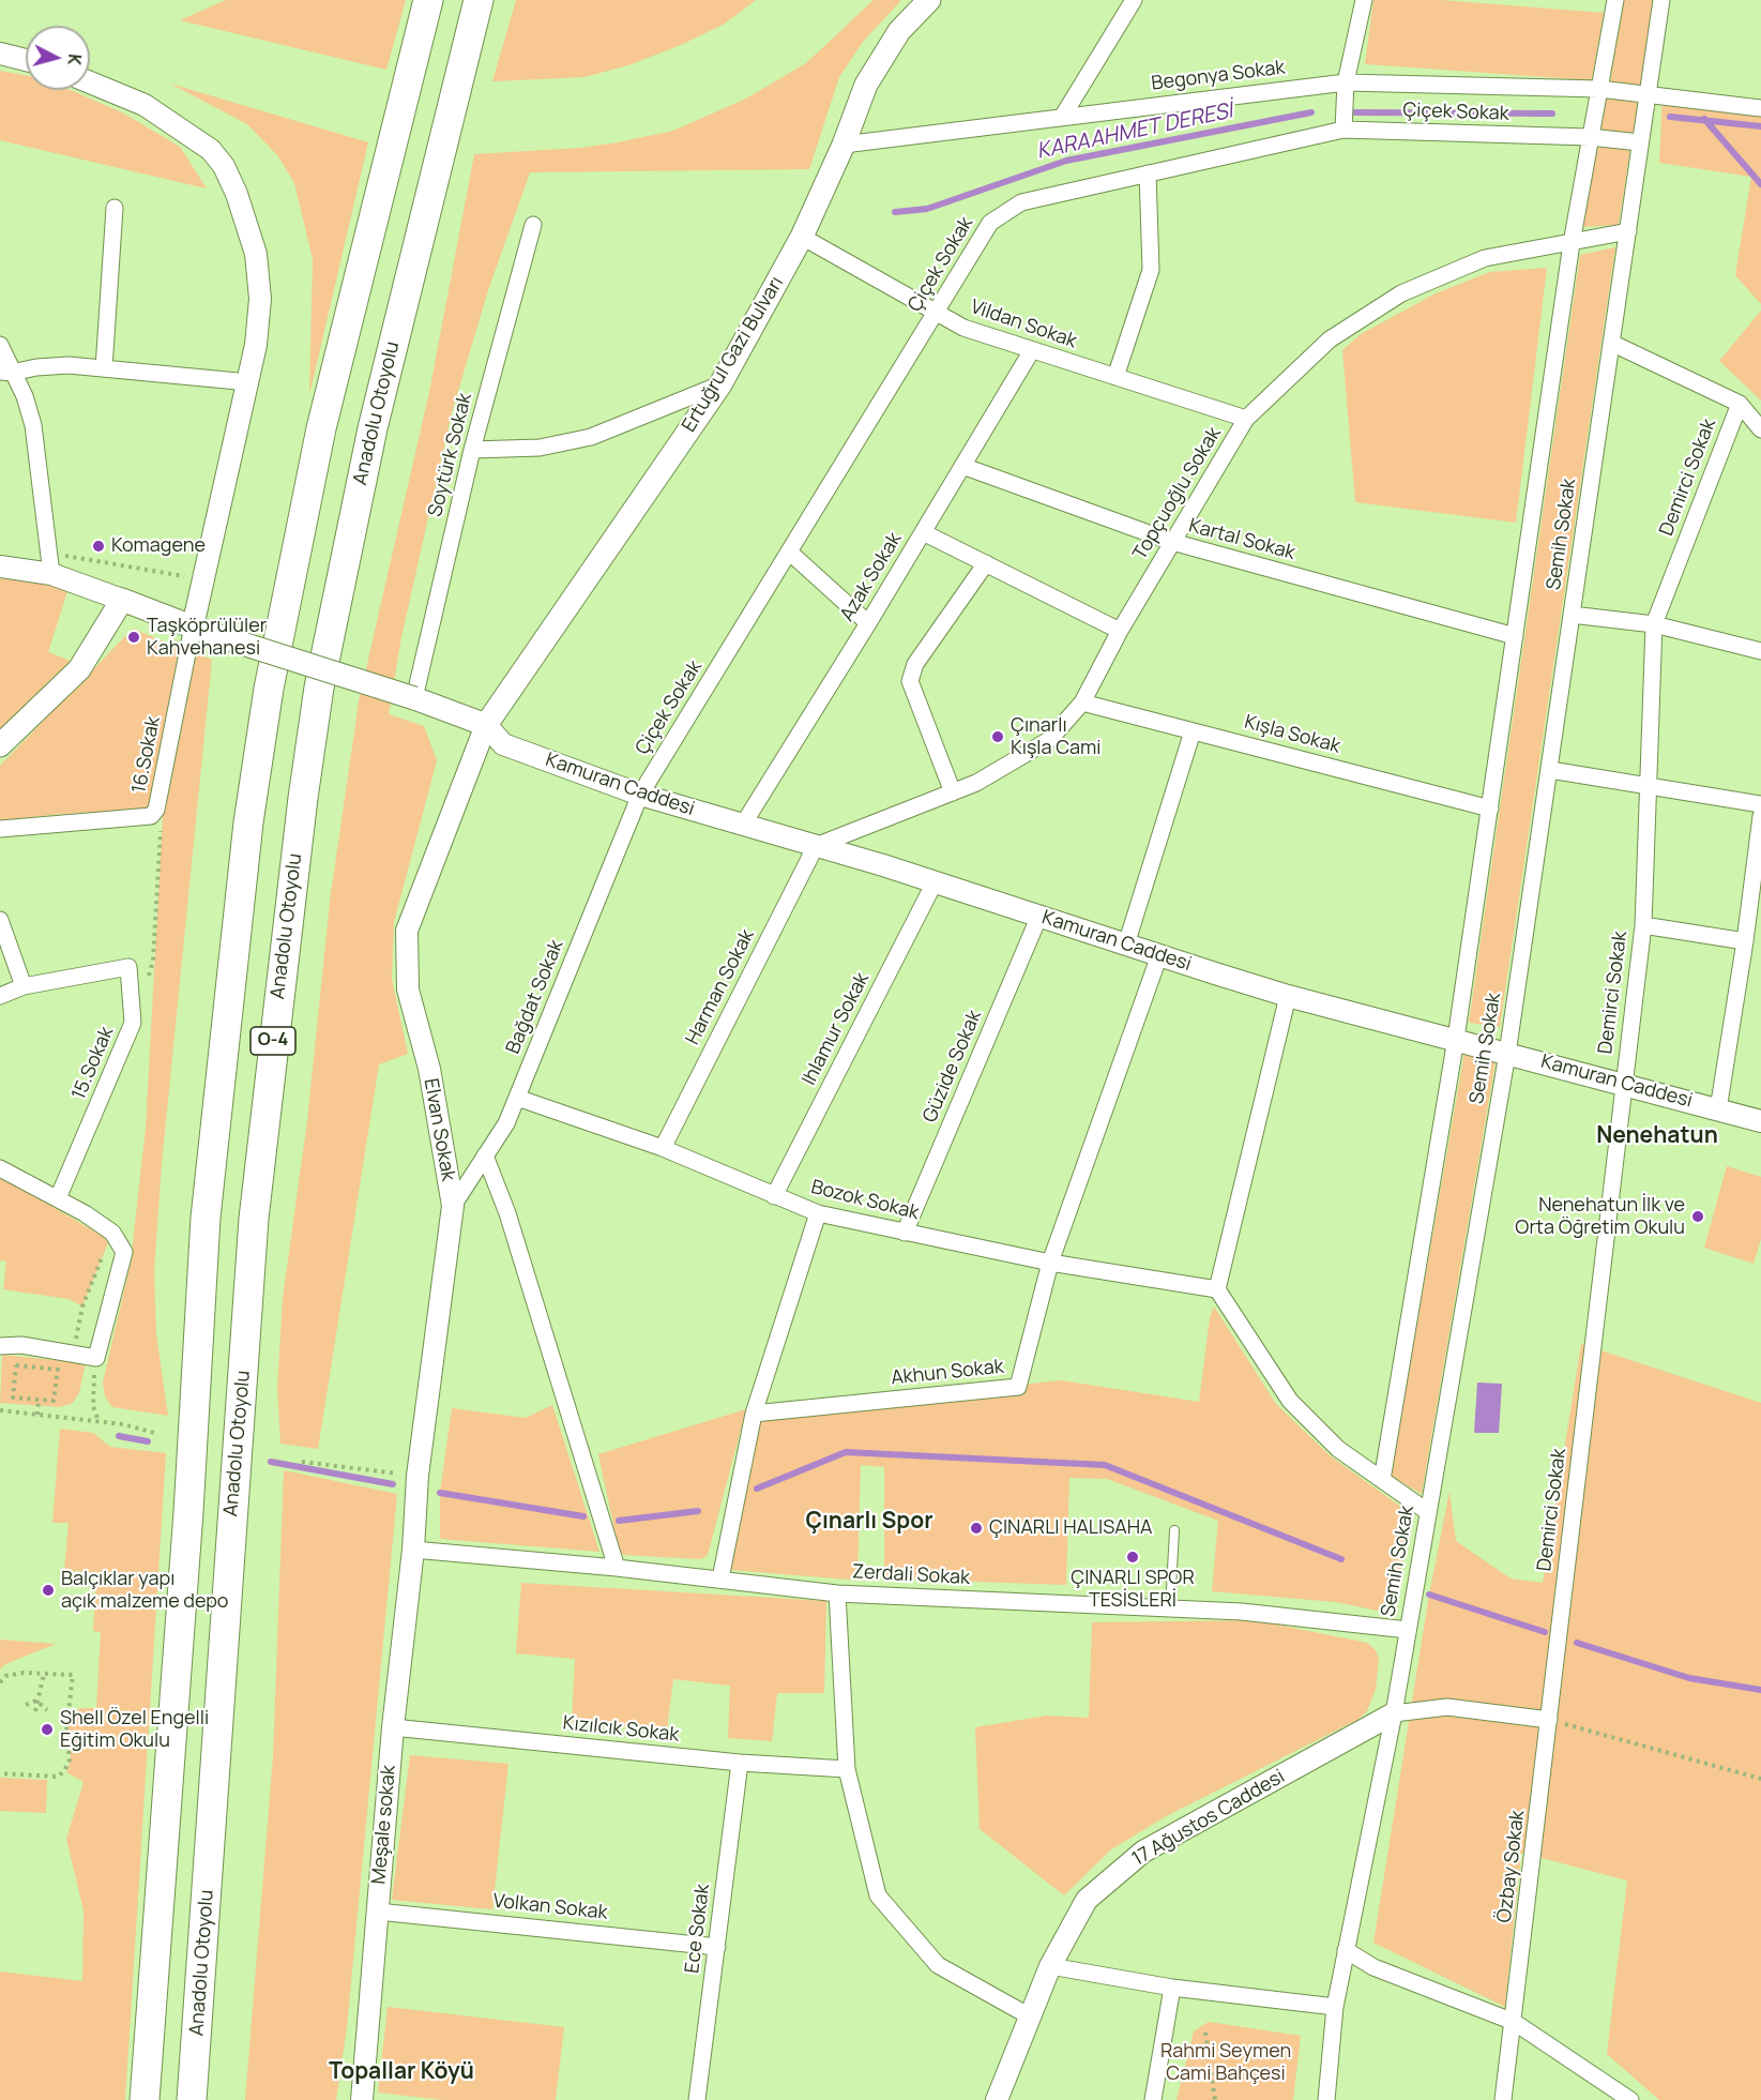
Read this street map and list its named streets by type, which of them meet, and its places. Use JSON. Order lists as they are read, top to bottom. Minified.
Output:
{"streets":{"highway":["Anadolu Otoyolu","O-4"],"main road":["Ertuğrul Gazi Bulvarı"],"street":["Begonya Sokak","Çiçek Sokak","Vildan Sokak","Soytürk Sokak","Demirci Sokak","Topçuoğlu Sokak","Semih Sokak","Kartal Sokak","Azak Sokak","Kışla Sokak","16.Sokak","Kamuran Caddesi","Harman Sokak","Bağdat Sokak","Ihlamur Sokak","15.Sokak","Güzide Sokak","Elvan Sokak","Bozok Sokak","Akhun Sokak","Zerdali Sokak","Kızılcık Sokak","17 Ağustos Caddesi","Meşale sokak","Özbay Sokak","Volkan Sokak","Ece Sokak"]},"crossings":[["Begonya Sokak","Çiçek Sokak"],["Begonya Sokak","Ertuğrul Gazi Bulvarı"],["Begonya Sokak","Semih Sokak"],["Çiçek Sokak","Vildan Sokak"],["Çiçek Sokak","Semih Sokak"],["Çiçek Sokak","Kamuran Caddesi"],["Çiçek Sokak","Bağdat Sokak"],["Vildan Sokak","Ertuğrul Gazi Bulvarı"],["Vildan Sokak","Topçuoğlu Sokak"],["Vildan Sokak","Azak Sokak"],["Ertuğrul Gazi Bulvarı","Kamuran Caddesi"],["Ertuğrul Gazi Bulvarı","Elvan Sokak"],["Demirci Sokak","Kamuran Caddesi"],["Demirci Sokak","Özbay Sokak"],["Topçuoğlu Sokak","Semih Sokak"],["Topçuoğlu Sokak","Kartal Sokak"],["Topçuoğlu Sokak","Kışla Sokak"],["Topçuoğlu Sokak","Kamuran Caddesi"],["Topçuoğlu Sokak","Harman Sokak"],["Semih Sokak","Kartal Sokak"],["Semih Sokak","Kışla Sokak"],["Semih Sokak","Kamuran Caddesi"],["Semih Sokak","Zerdali Sokak"],["Semih Sokak","17 Ağustos Caddesi"],["Kartal Sokak","Azak Sokak"],["Azak Sokak","Kamuran Caddesi"],["Kamuran Caddesi","Harman Sokak"],["Kamuran Caddesi","Bağdat Sokak"],["Kamuran Caddesi","Ihlamur Sokak"],["Kamuran Caddesi","Güzide Sokak"],["Kamuran Caddesi","Elvan Sokak"],["Harman Sokak","Bozok Sokak"],["Bağdat Sokak","Elvan Sokak"],["Bağdat Sokak","Bozok Sokak"],["Ihlamur Sokak","Bozok Sokak"],["Güzide Sokak","Bozok Sokak"],["Elvan Sokak","Zerdali Sokak"],["Elvan Sokak","Meşale sokak"],["Bozok Sokak","Akhun Sokak"],["Zerdali Sokak","Meşale sokak"],["Kızılcık Sokak","Meşale sokak"],["Kızılcık Sokak","Ece Sokak"],["Meşale sokak","Volkan Sokak"],["Volkan Sokak","Ece Sokak"]],"districts":["Nenehatun","Çınarlı Spor","Topallar Köyü"],"water":["KARAAHMET DERESİ"],"parks":["Rahmi Seymen Cami Bahçesi"],"places":["Komagene","Taşköprülüler Kahvehanesi","Çınarlı Kışla Cami","Nenehatun İlk ve Orta Öğretim Okulu","ÇINARLI HALISAHA","ÇINARLI SPOR TESİSLERİ","Balçıklar yapı açık malzeme depo","Shell Özel Engelli Eğitim Okulu"],"north":"right"}
